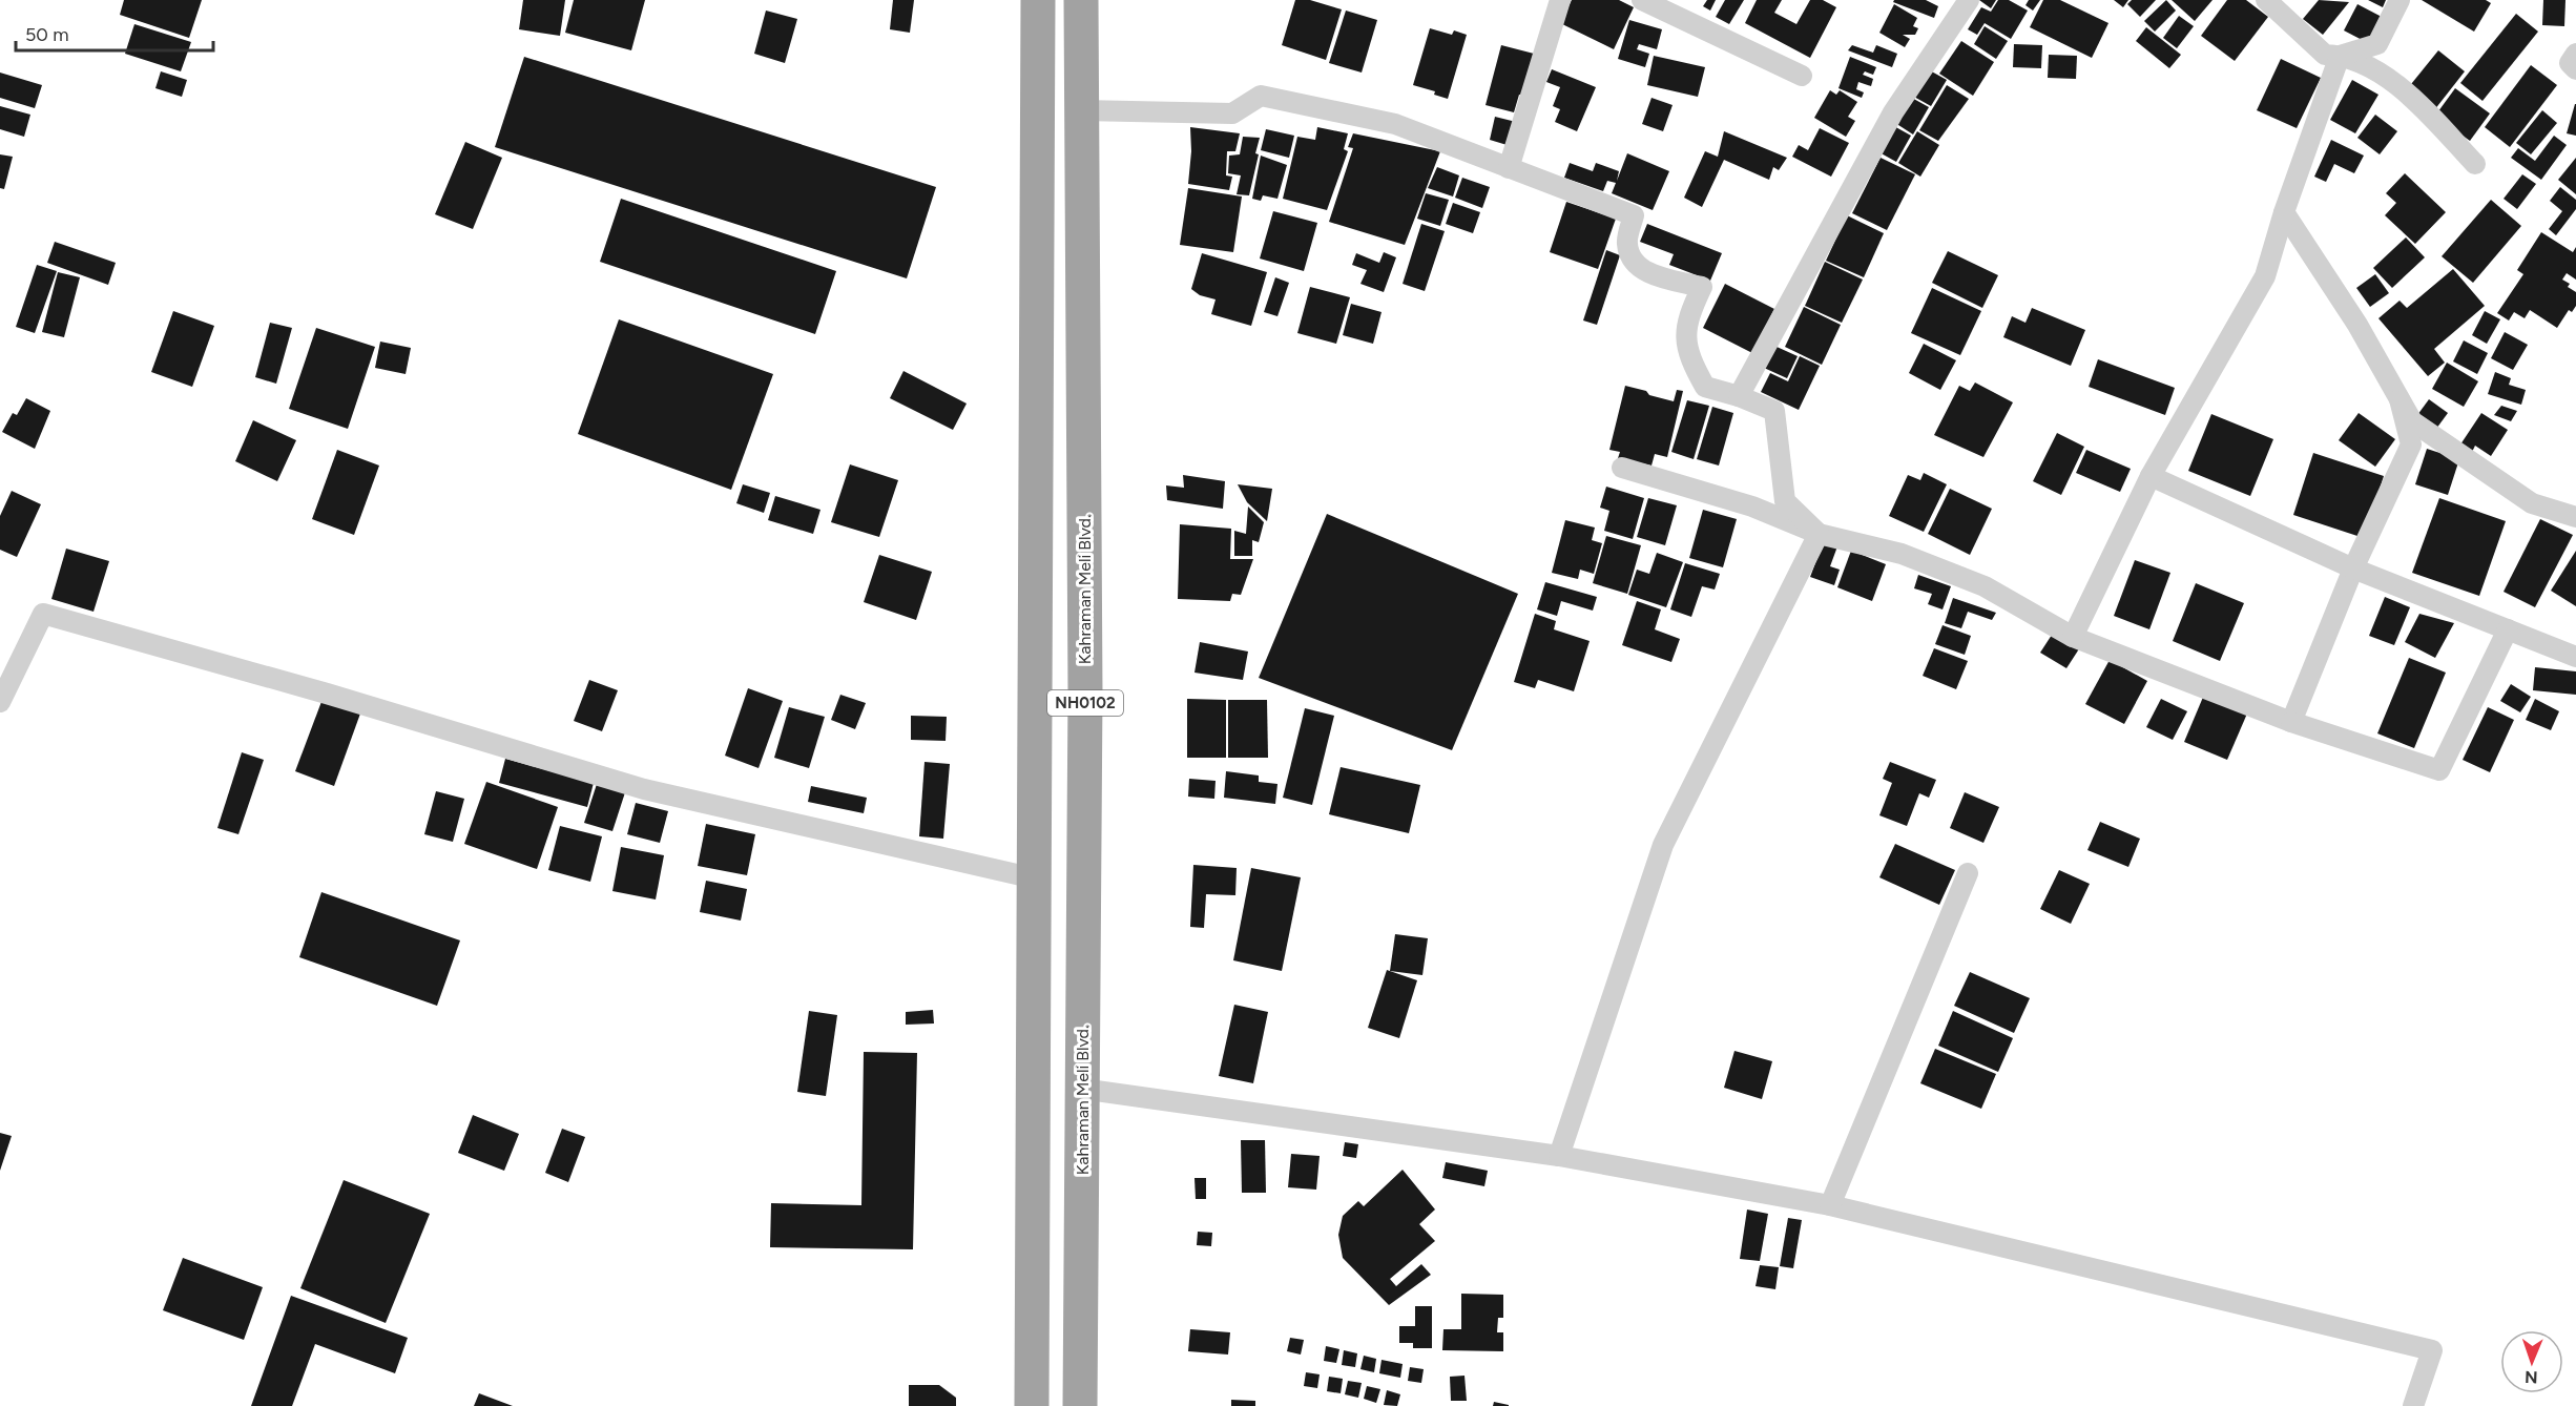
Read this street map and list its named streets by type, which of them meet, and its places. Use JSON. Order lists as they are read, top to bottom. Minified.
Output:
{"streets":{"highway":["Kahraman Meli Blvd.","NH0102"]},"scale_bar":"50 m","north":"bottom"}
